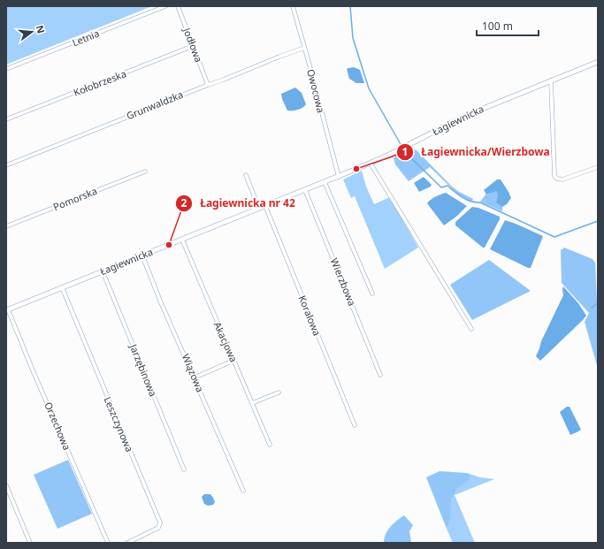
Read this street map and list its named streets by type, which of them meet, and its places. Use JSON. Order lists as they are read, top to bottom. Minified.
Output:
{"streets":{"street":["Letnia","Jodłowa","Kołobrzeska","Owocowa","Grunwaldzka","Łagiewnicka","Pomorska","Wierzbowa","Koralowa","Akacjowa","Jarzębinowa","Wiązowa","Leszczynowa","Orzechowa"]},"crossings":[["Jodłowa","Kołobrzeska"],["Jodłowa","Grunwaldzka"],["Owocowa","Grunwaldzka"],["Owocowa","Łagiewnicka"],["Łagiewnicka","Wierzbowa"],["Łagiewnicka","Koralowa"],["Łagiewnicka","Akacjowa"],["Łagiewnicka","Jarzębinowa"],["Łagiewnicka","Wiązowa"],["Łagiewnicka","Leszczynowa"],["Łagiewnicka","Orzechowa"]],"places":["Łagiewnicka/Wierzbowa","Łagiewnicka nr 42"],"scale_bar":"100 m","north":"right"}
